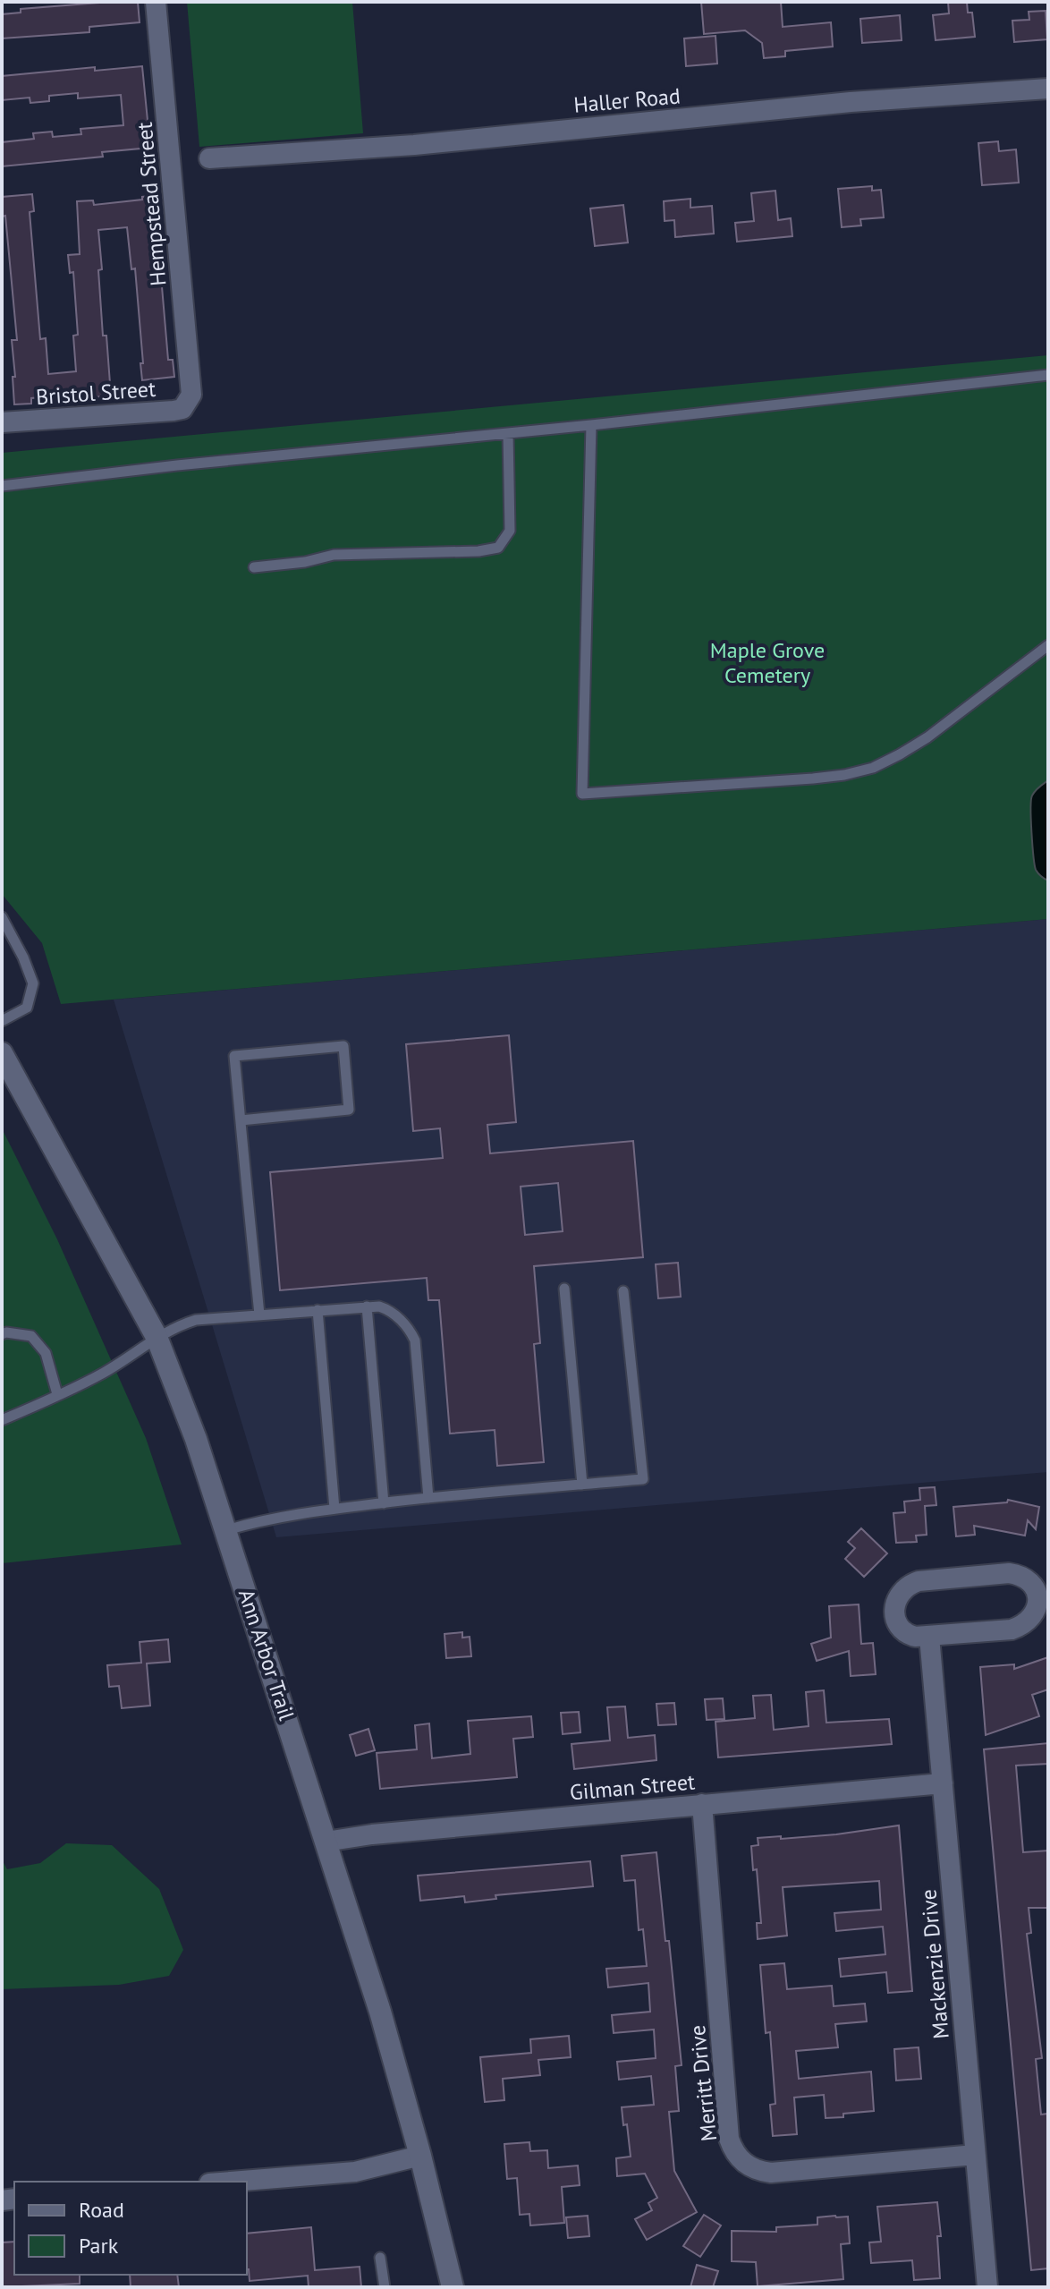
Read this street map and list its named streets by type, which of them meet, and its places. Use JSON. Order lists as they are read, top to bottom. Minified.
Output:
{"streets":{"street":["Haller Road","Hempstead Street","Bristol Street","Ann Arbor Trail","Gilman Street","Mackenzie Drive","Merritt Drive"]},"crossings":[["Hempstead Street","Bristol Street"],["Ann Arbor Trail","Gilman Street"],["Gilman Street","Mackenzie Drive"],["Gilman Street","Merritt Drive"],["Mackenzie Drive","Merritt Drive"]],"parks":["Maple Grove Cemetery"],"legend":["Road","Park"]}
